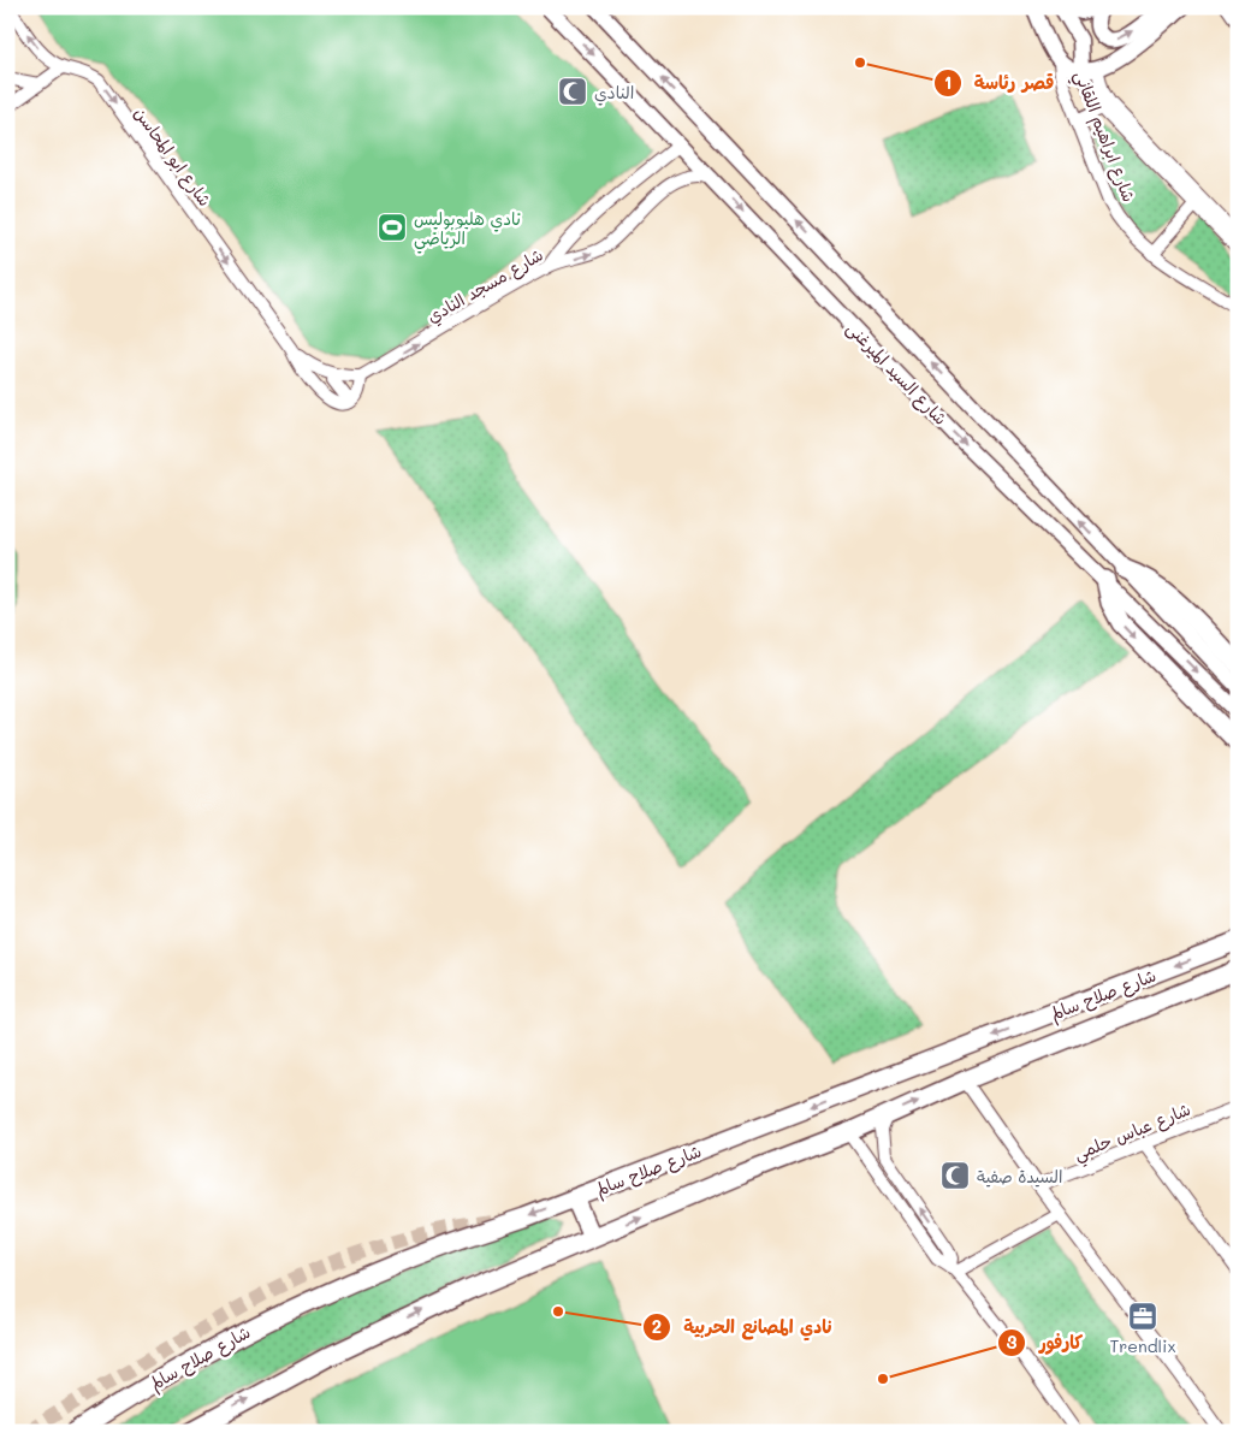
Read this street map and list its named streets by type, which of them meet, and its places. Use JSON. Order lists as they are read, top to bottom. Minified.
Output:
{"streets":{"highway":["شارع السيد الميرغنى","شارع صلاح سالم"],"main road":["شارع ابراهيم اللقاني"],"street":["شارع ابو المحاسن","شارع مسجد النادي","شارع عباس حلمي"]},"crossings":[["شارع ابو المحاسن","شارع مسجد النادي"],["شارع مسجد النادي","شارع السيد الميرغنى"]],"places":{"other":["قصر رئاسة","نادي المصانع الحربية","كارفور"],"mosque":["النادي","السيدة صفية"],"sports":["نادي هليوبوليس الرياضي"],"office":["Trendlix"]}}
